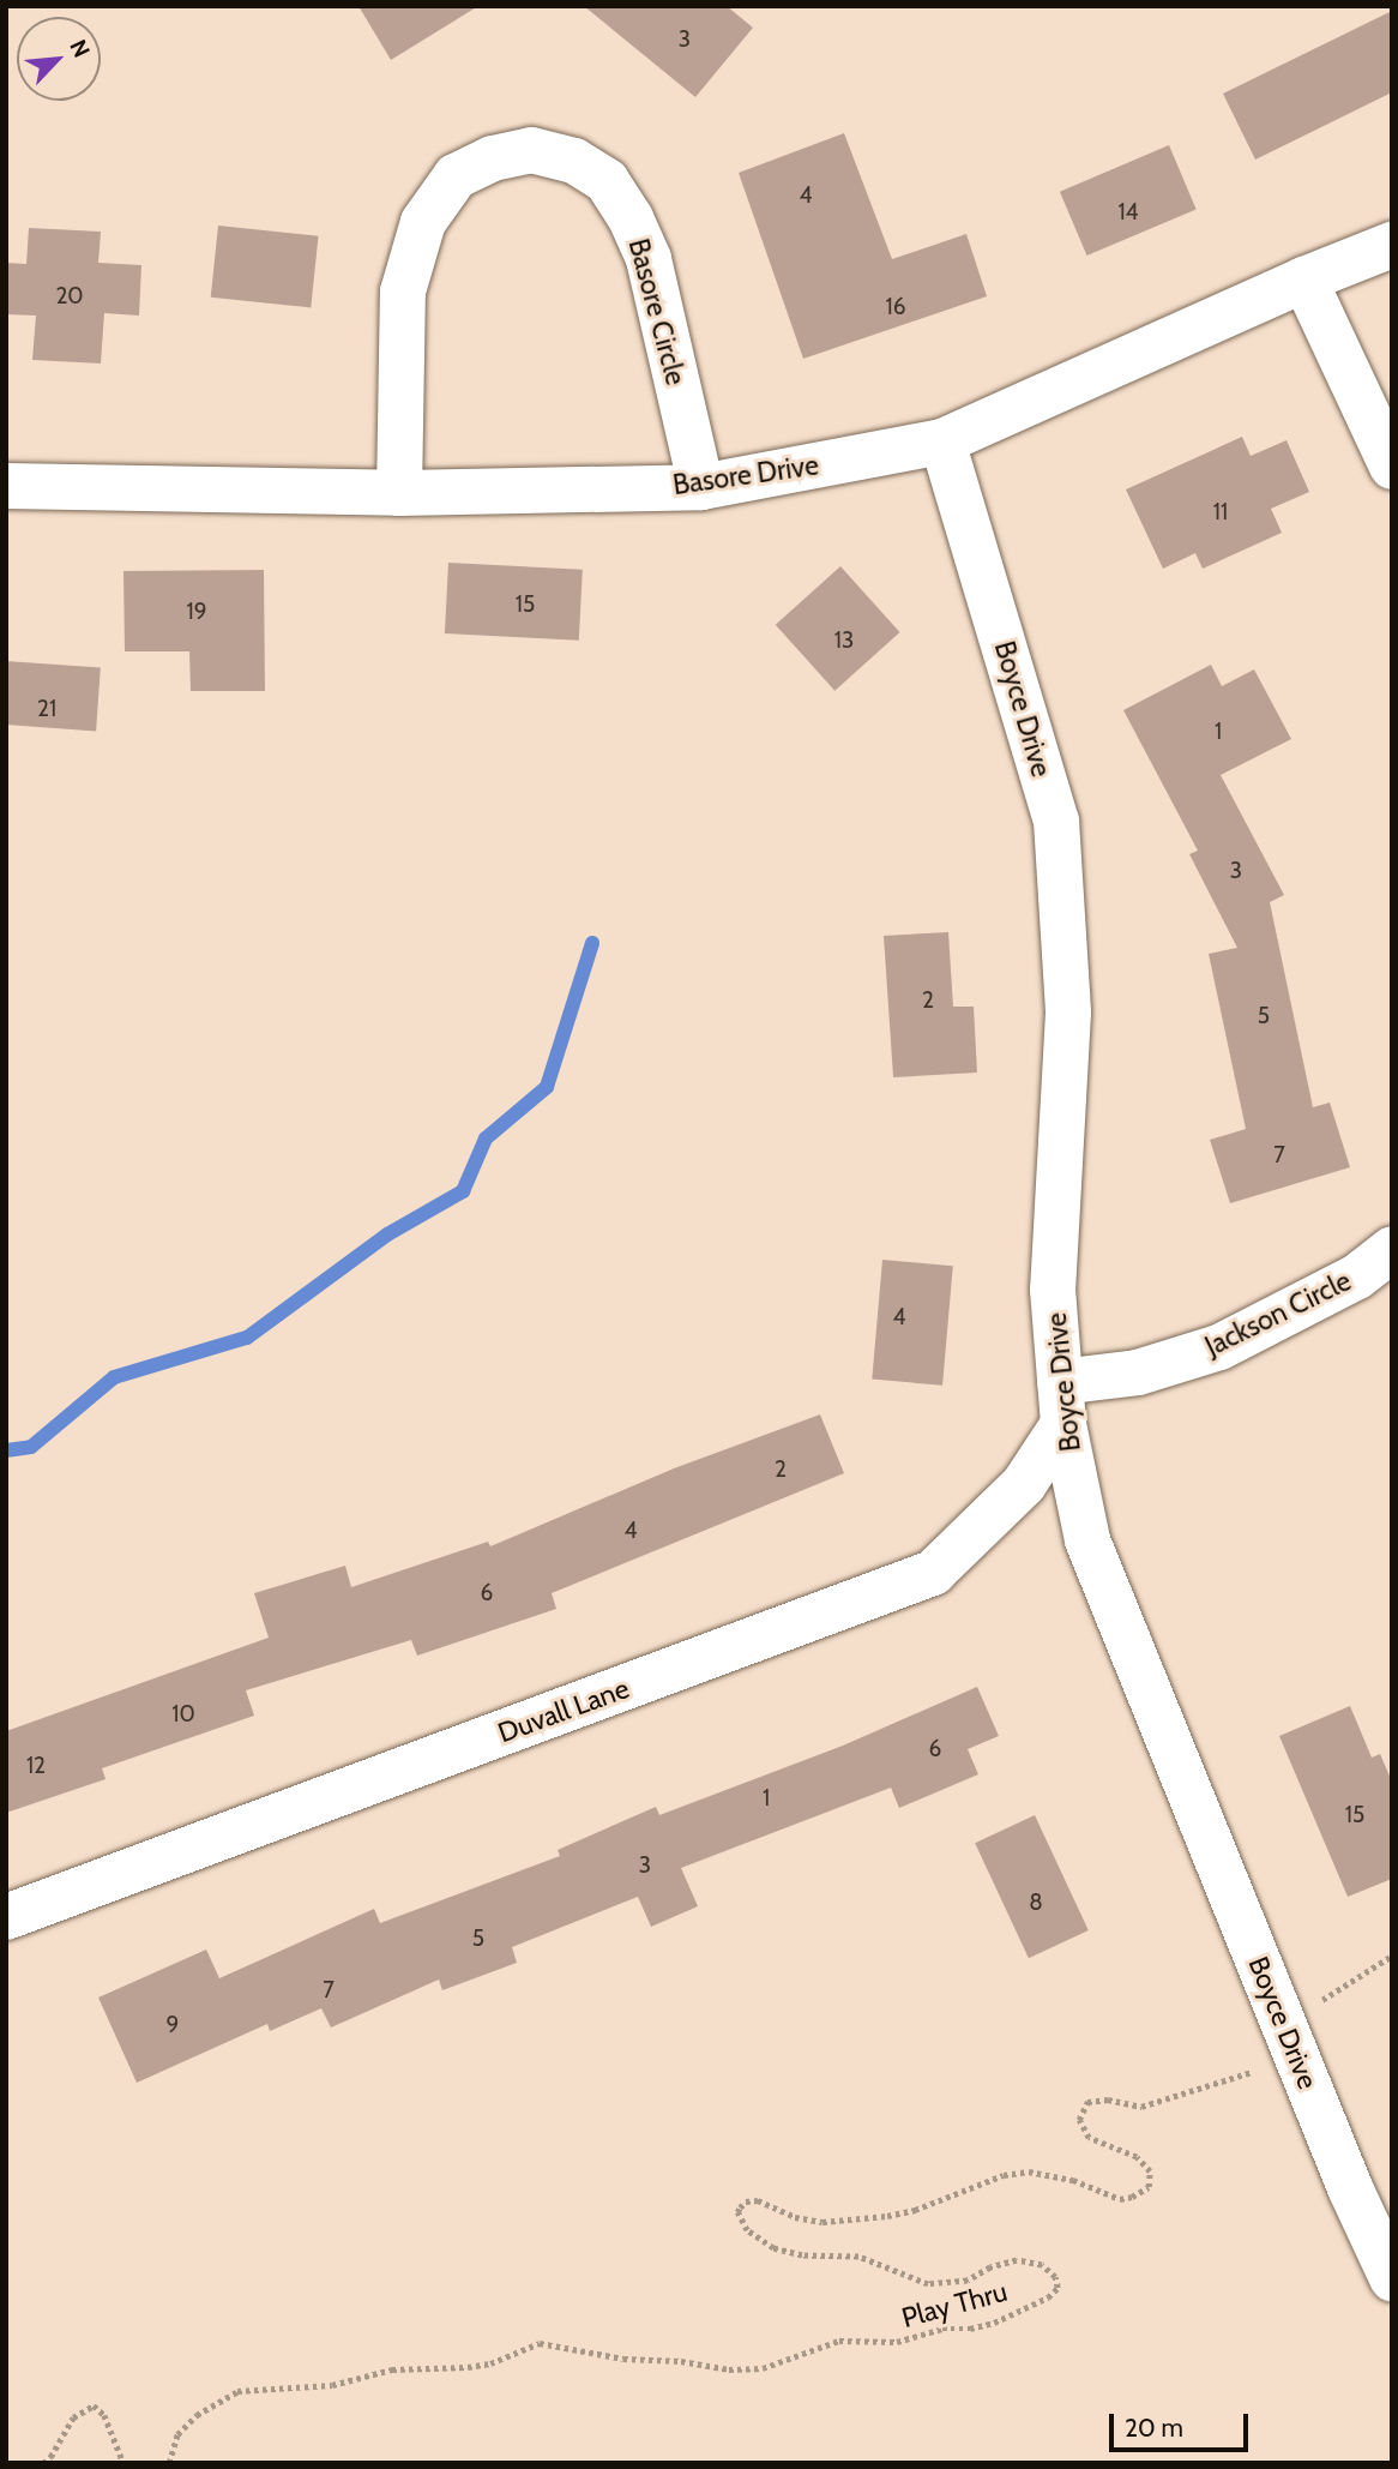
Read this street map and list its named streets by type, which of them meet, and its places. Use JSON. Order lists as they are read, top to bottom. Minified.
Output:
{"streets":{"street":["Basore Circle","Basore Drive","Boyce Drive","Jackson Circle","Duvall Lane"],"path":["Play Thru"]},"crossings":[["Basore Circle","Basore Drive"],["Basore Drive","Boyce Drive"],["Boyce Drive","Jackson Circle"],["Boyce Drive","Duvall Lane"],["Boyce Drive","Play Thru"],["Jackson Circle","Duvall Lane"]],"house_numbers":["3","4","14","20","16","11","15","19","13","21","1","3","2","5","7","4","2","4","6","10","6","12","1","15","3","8","5","7","9"],"scale_bar":"20 m","north":"top right"}
